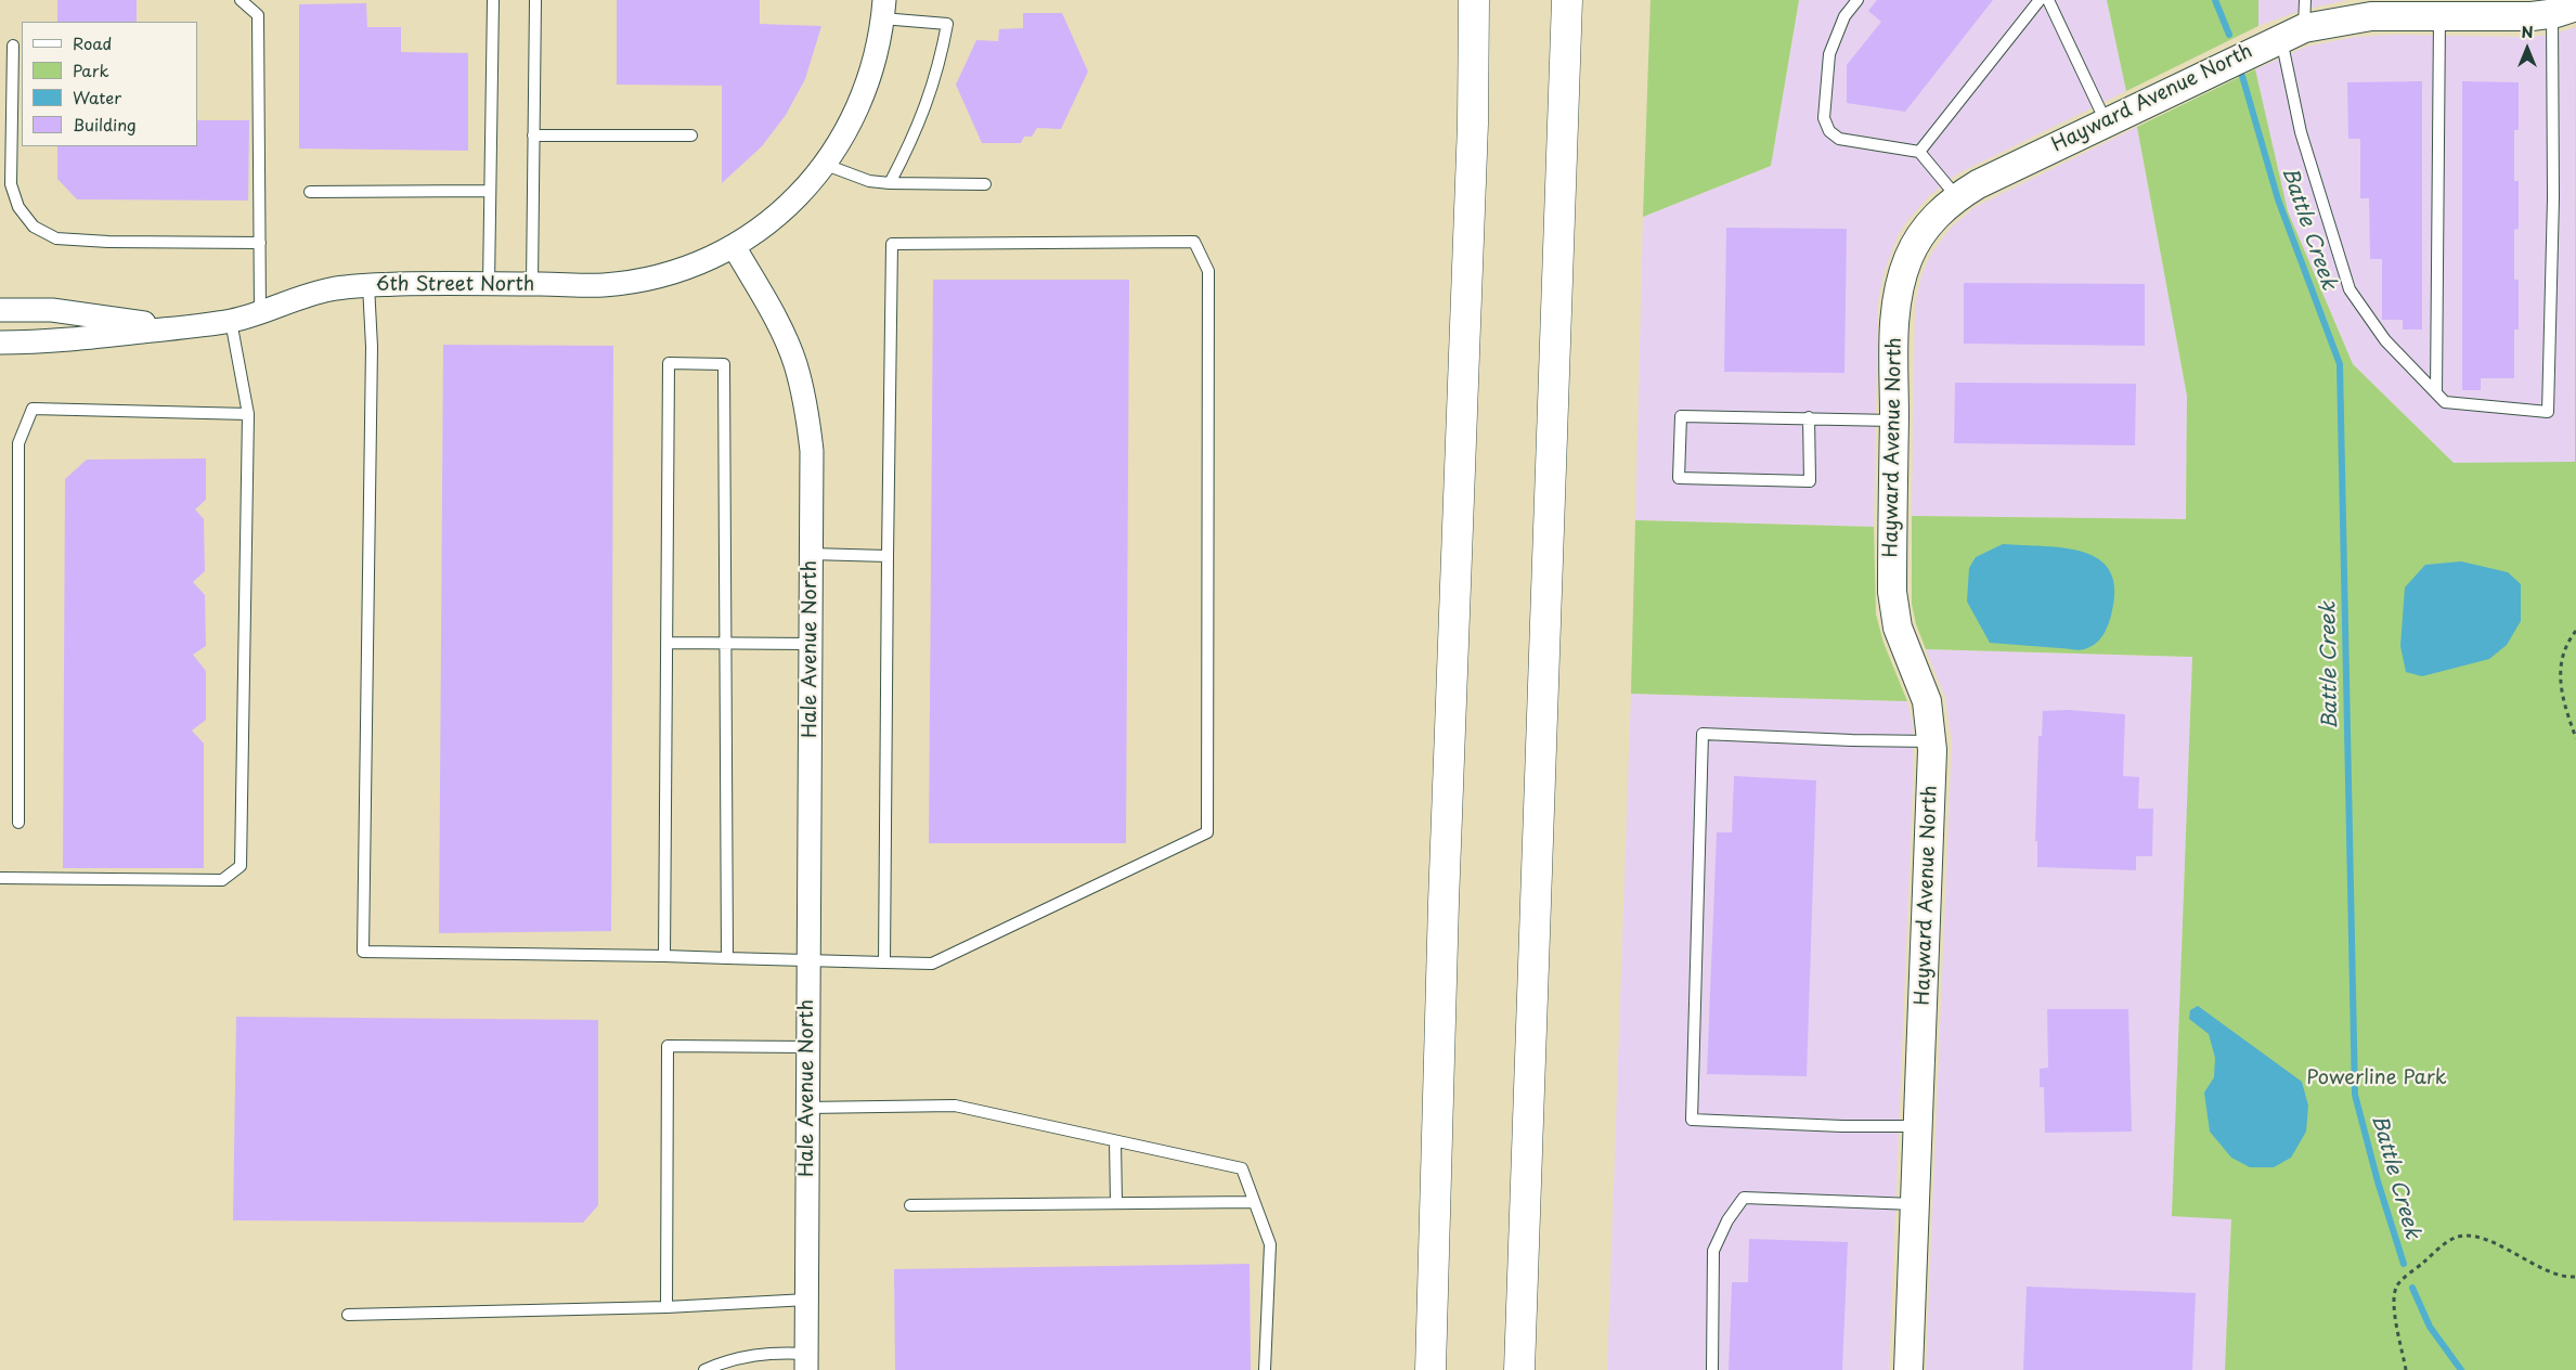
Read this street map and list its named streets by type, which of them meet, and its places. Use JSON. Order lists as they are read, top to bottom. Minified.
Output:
{"streets":{"street":["Hayward Avenue North","6th Street North","Hale Avenue North"]},"crossings":[["6th Street North","Hale Avenue North"]],"water":["Battle Creek"],"parks":["Powerline Park"],"legend":["Road","Park","Water","Building"],"north":"top"}
